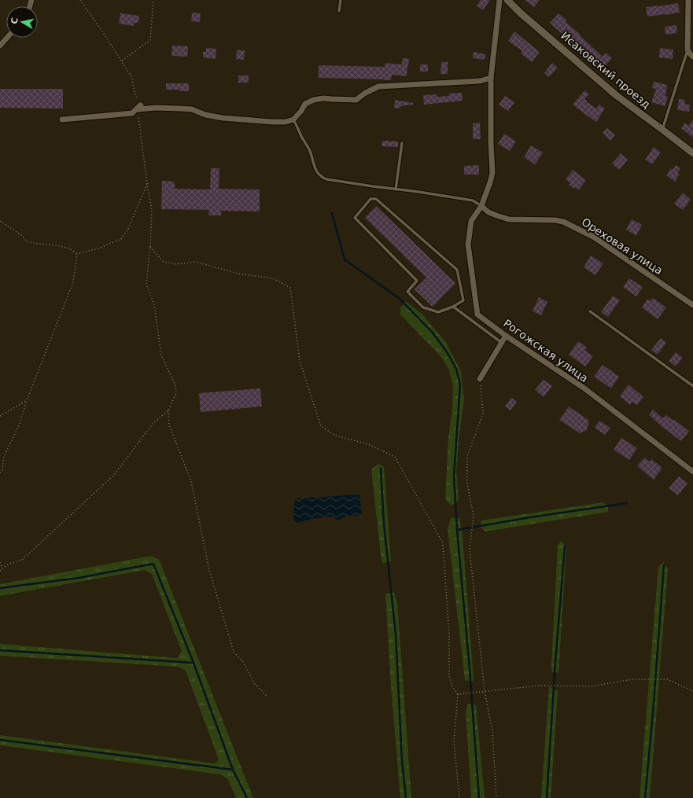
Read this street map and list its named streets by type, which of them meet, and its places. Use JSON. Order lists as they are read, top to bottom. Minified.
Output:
{"streets":{"street":["Исаковский проезд","Ореховая улица","Рогожская улица"]},"crossings":[["Ореховая улица","Рогожская улица"]],"north":"left"}
